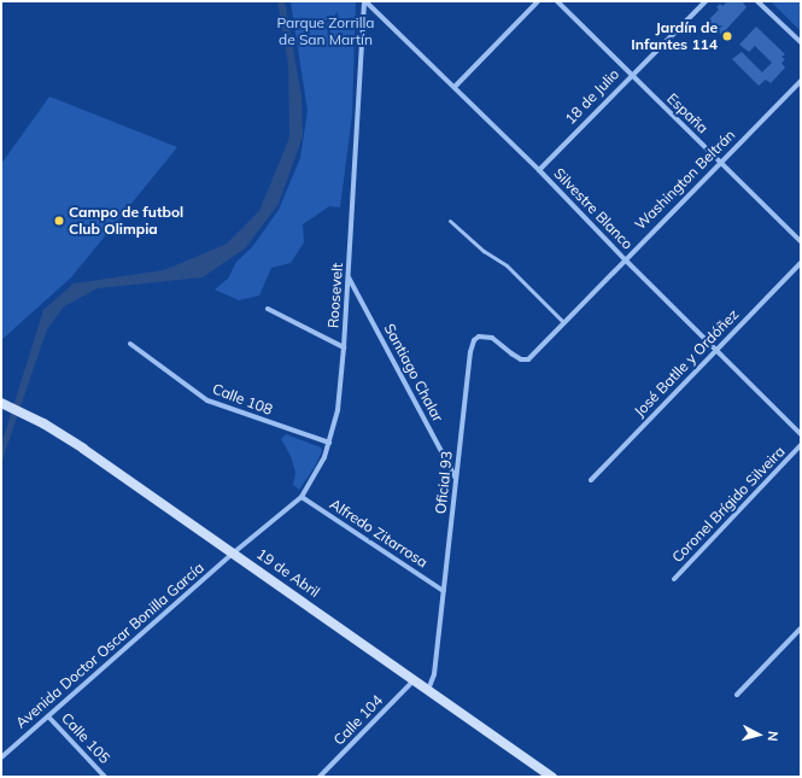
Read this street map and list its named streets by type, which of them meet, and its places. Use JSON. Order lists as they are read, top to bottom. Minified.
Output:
{"streets":{"street":["18 de Julio","España","Washington Beltrán","Silvestre Blanco","Roosevelt","José Batlle y Ordóñez","Santiago Chalar","Calle 108","Oficial 93","Coronel Brígido Silveira","Alfredo Zitarrosa","19 de Abril","Avenida Doctor Oscar Bonilla García","Calle 104","Calle 105"]},"crossings":[["18 de Julio","España"],["18 de Julio","Silvestre Blanco"],["España","Washington Beltrán"],["Washington Beltrán","Silvestre Blanco"],["Washington Beltrán","Oficial 93"],["Silvestre Blanco","Roosevelt"],["Silvestre Blanco","José Batlle y Ordóñez"],["Roosevelt","Santiago Chalar"],["Roosevelt","Calle 108"],["Roosevelt","Alfredo Zitarrosa"],["Roosevelt","19 de Abril"],["Roosevelt","Avenida Doctor Oscar Bonilla García"],["Santiago Chalar","Oficial 93"],["Oficial 93","Alfredo Zitarrosa"],["Oficial 93","19 de Abril"],["19 de Abril","Avenida Doctor Oscar Bonilla García"],["19 de Abril","Calle 104"],["Avenida Doctor Oscar Bonilla García","Calle 105"]],"parks":["Parque Zorrilla de San Martín"],"places":["Jardín de Infantes 114","Campo de futbol Club Olimpia"],"north":"right"}
